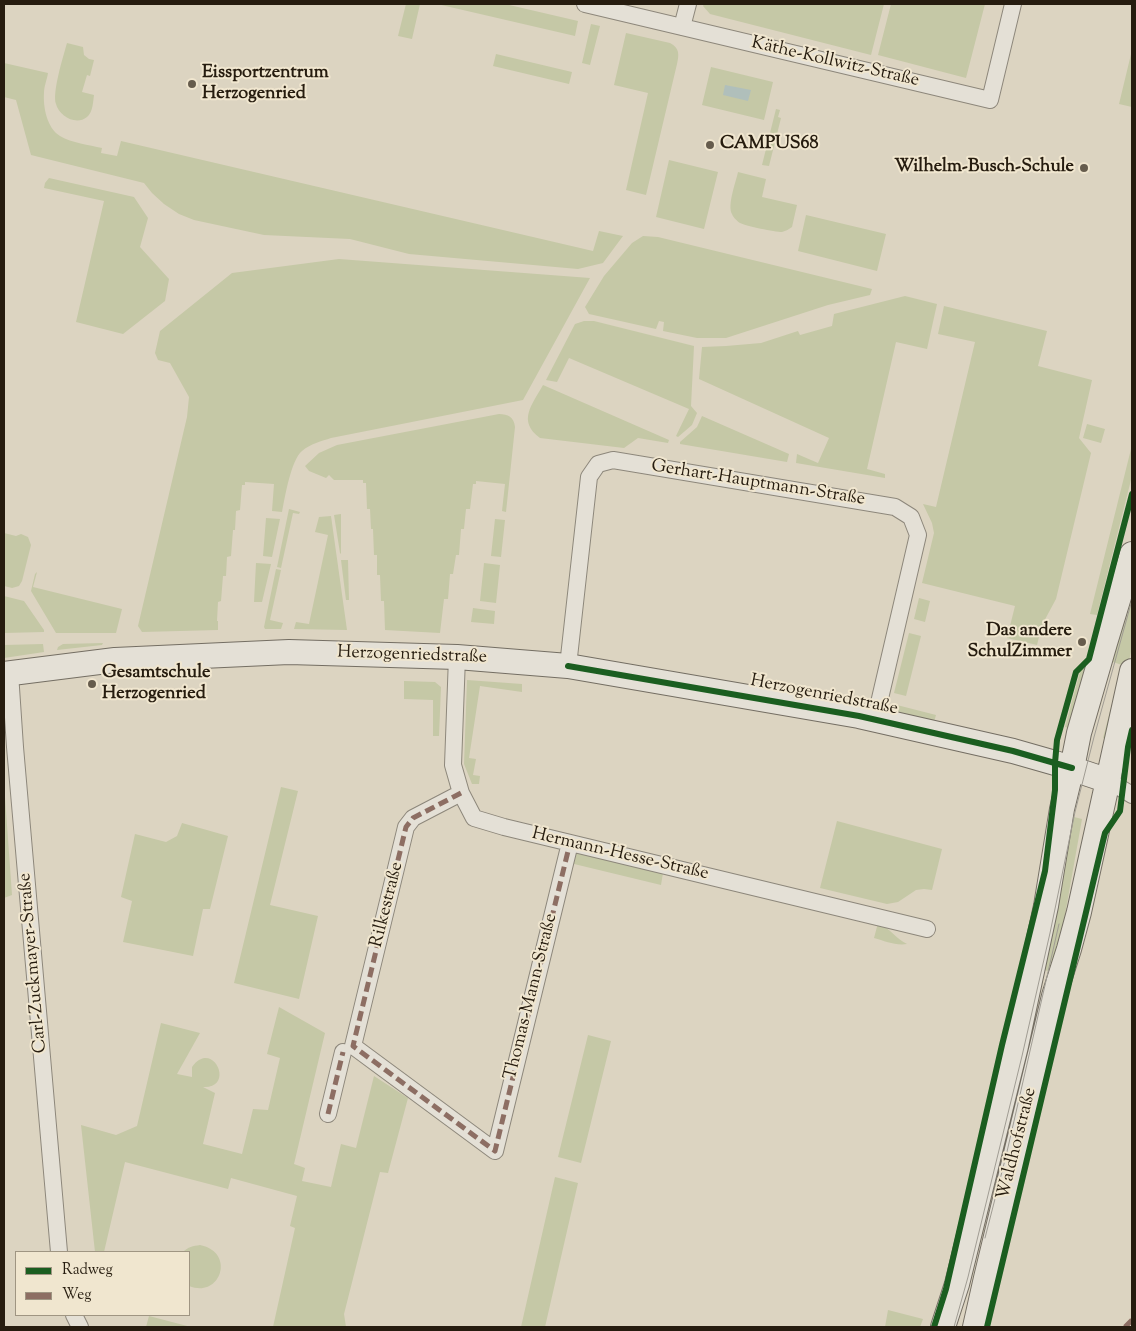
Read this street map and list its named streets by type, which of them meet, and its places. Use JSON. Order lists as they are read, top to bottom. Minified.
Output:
{"streets":{"street":["Käthe-Kollwitz-Straße","Gerhart-Hauptmann-Straße","Herzogenriedstraße","Hermann-Hesse-Straße","Rilkestraße","Carl-Zuckmayer-Straße","Thomas-Mann-Straße","Waldhofstraße"]},"crossings":[["Gerhart-Hauptmann-Straße","Herzogenriedstraße"],["Herzogenriedstraße","Hermann-Hesse-Straße"],["Herzogenriedstraße","Carl-Zuckmayer-Straße"],["Herzogenriedstraße","Waldhofstraße"],["Hermann-Hesse-Straße","Rilkestraße"],["Hermann-Hesse-Straße","Thomas-Mann-Straße"],["Rilkestraße","Thomas-Mann-Straße"]],"places":["Eissportzentrum Herzogenried","CAMPUS68","Wilhelm-Busch-Schule","Das andere SchulZimmer","Gesamtschule Herzogenried"],"legend":["Radweg","Weg"]}
